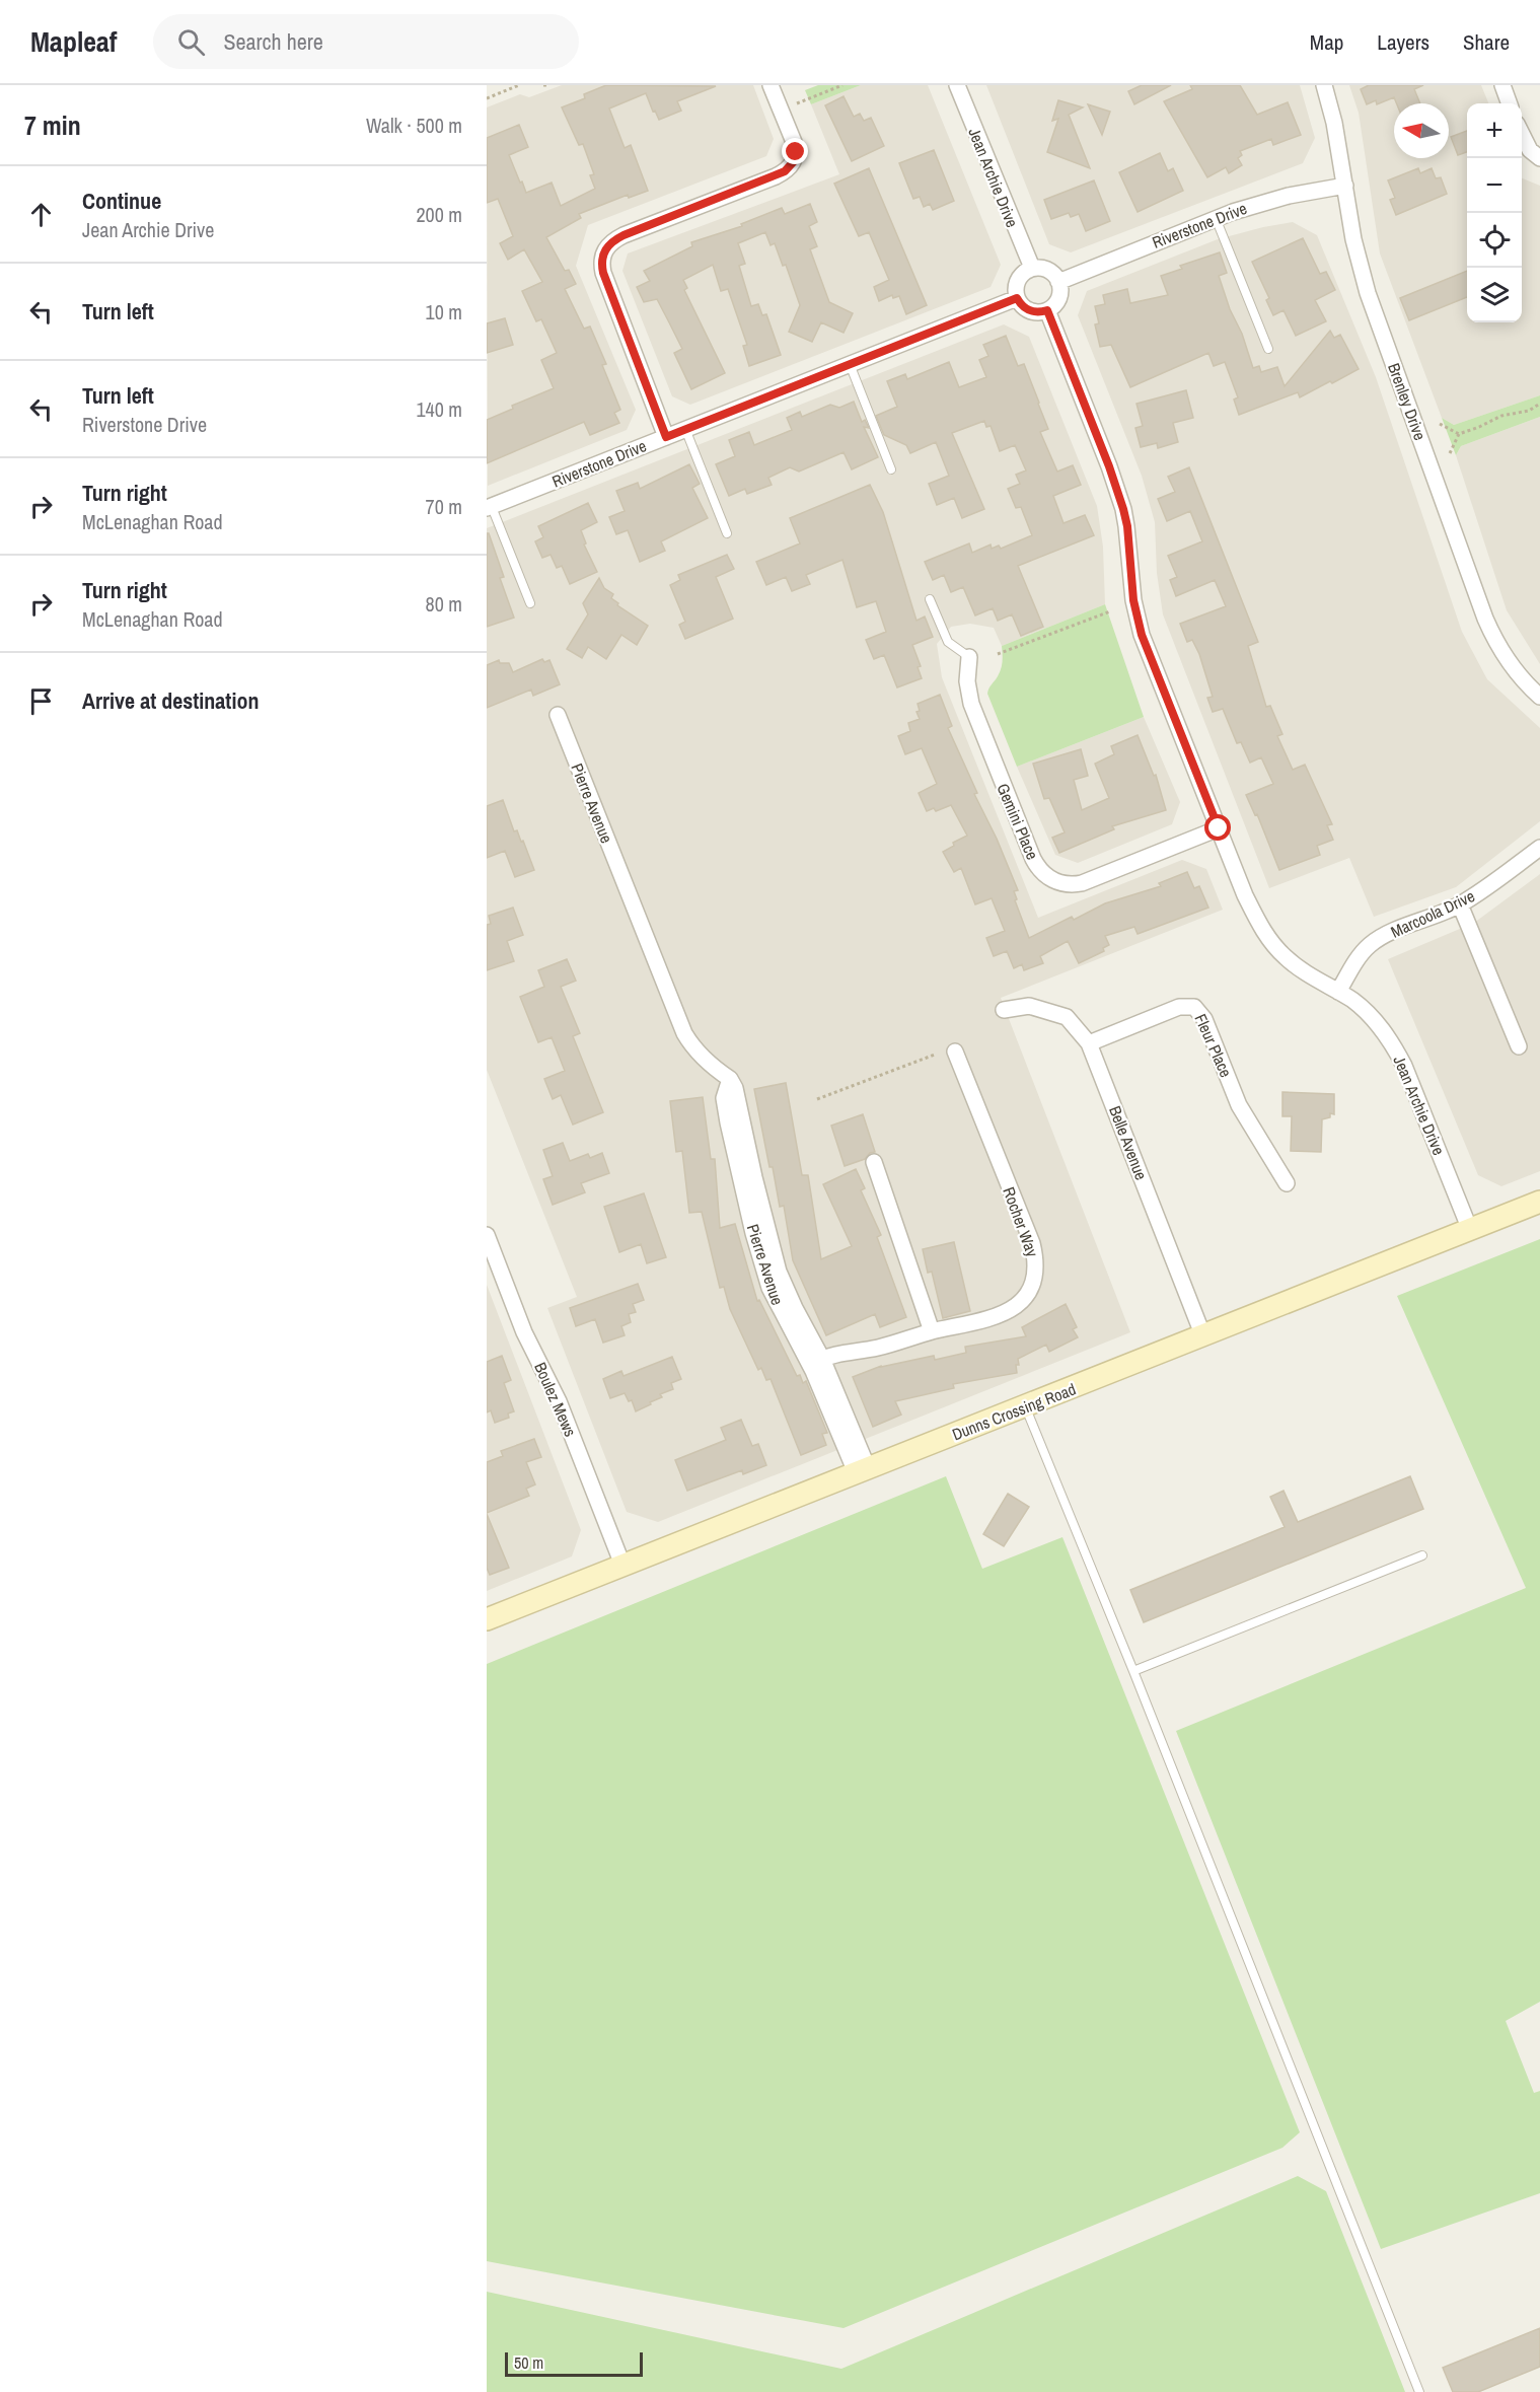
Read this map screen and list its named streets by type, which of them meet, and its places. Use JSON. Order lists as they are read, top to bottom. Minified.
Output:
{"streets":{"street":["Jean Archie Drive","Riverstone Drive","Brenley Drive","Pierre Avenue","Gemini Place","Marcoola Drive","Fleur Place","Belle Avenue","Rocher Way","Boulez Mews","Dunns Crossing Road"]},"crossings":[["Jean Archie Drive","Riverstone Drive"],["Jean Archie Drive","Gemini Place"],["Jean Archie Drive","Marcoola Drive"],["Jean Archie Drive","Dunns Crossing Road"],["Riverstone Drive","Brenley Drive"],["Pierre Avenue","Rocher Way"],["Pierre Avenue","Dunns Crossing Road"],["Fleur Place","Belle Avenue"],["Belle Avenue","Dunns Crossing Road"],["Boulez Mews","Dunns Crossing Road"]],"scale_bar":"50 m","north":"left","page":{"header":"Mapleaf","search":"Search here","nav":["Map","Layers","Share"],"heading":["7 min","Walk · 500 m"],"map_buttons":["+","−"],"list":[["Continue","Jean Archie Drive","200 m"],["Turn left","10 m"],["Turn left","Riverstone Drive","140 m"],["Turn right","McLenaghan Road","70 m"],["Turn right","McLenaghan Road","80 m"],"Arrive at destination"],"scale":"50 m"}}
